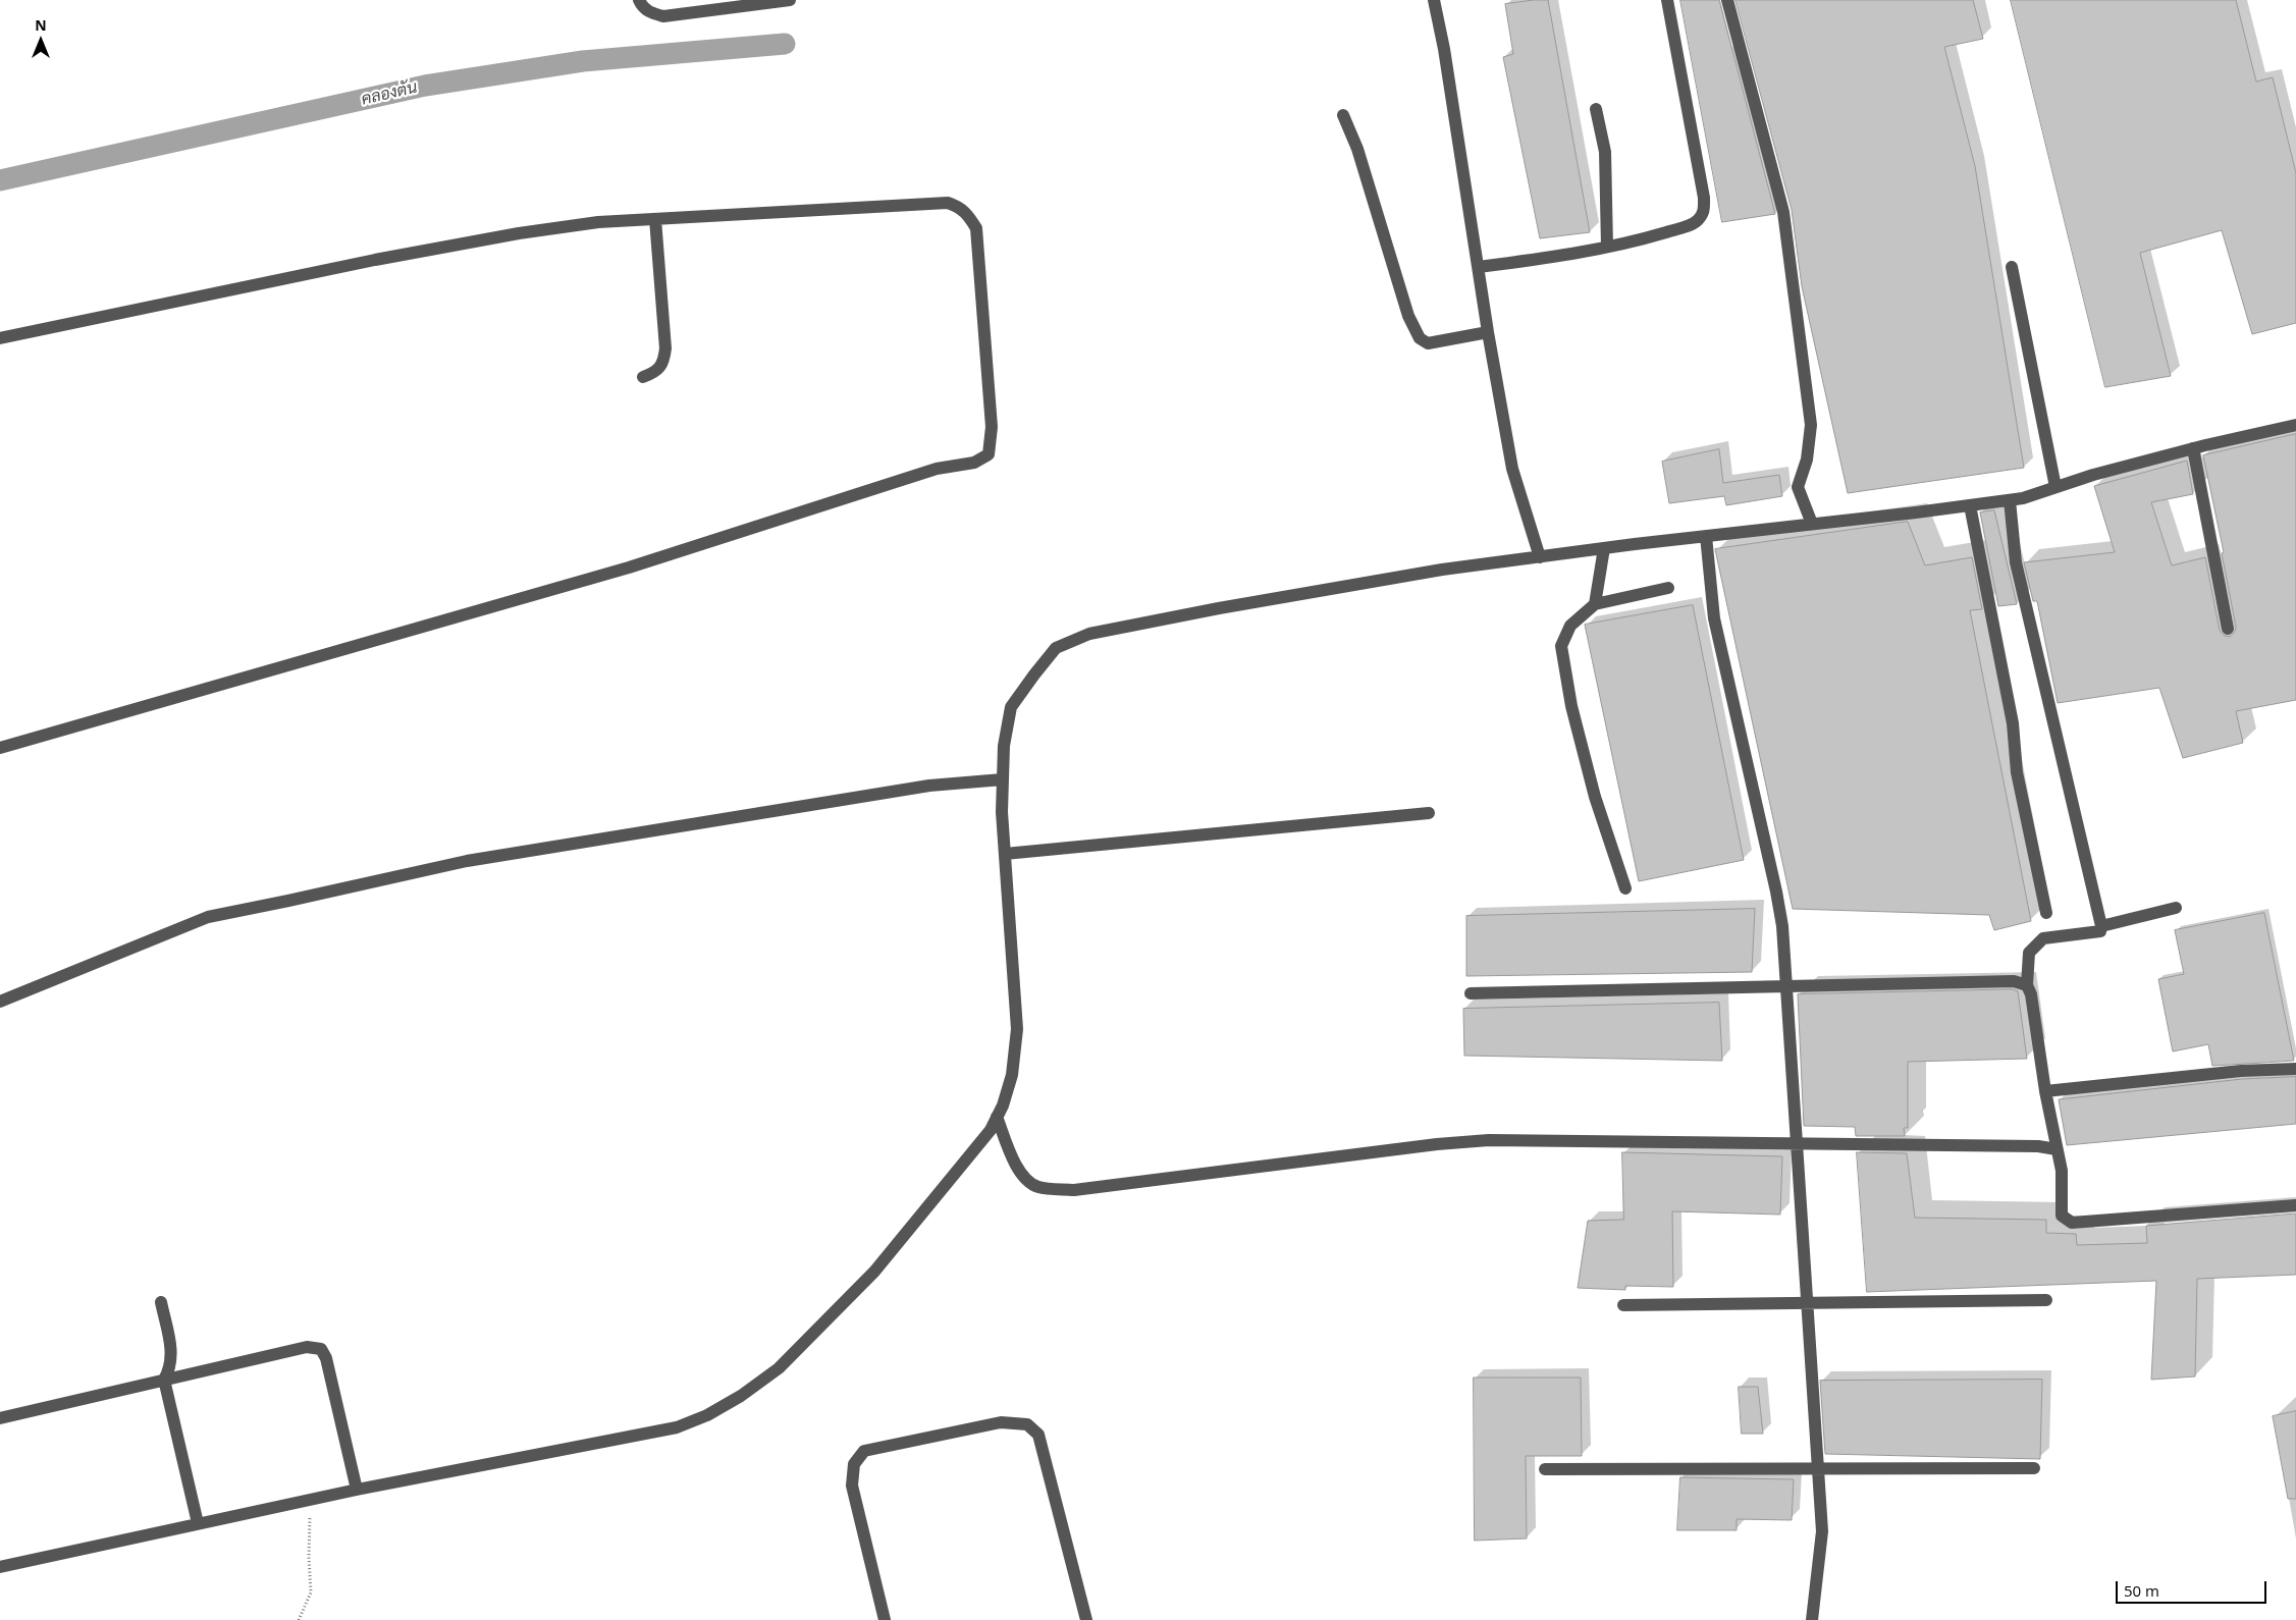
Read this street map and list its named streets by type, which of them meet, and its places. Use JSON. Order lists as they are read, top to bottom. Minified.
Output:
{"water":["คลองตัน"],"scale_bar":"50 m","north":"top"}
